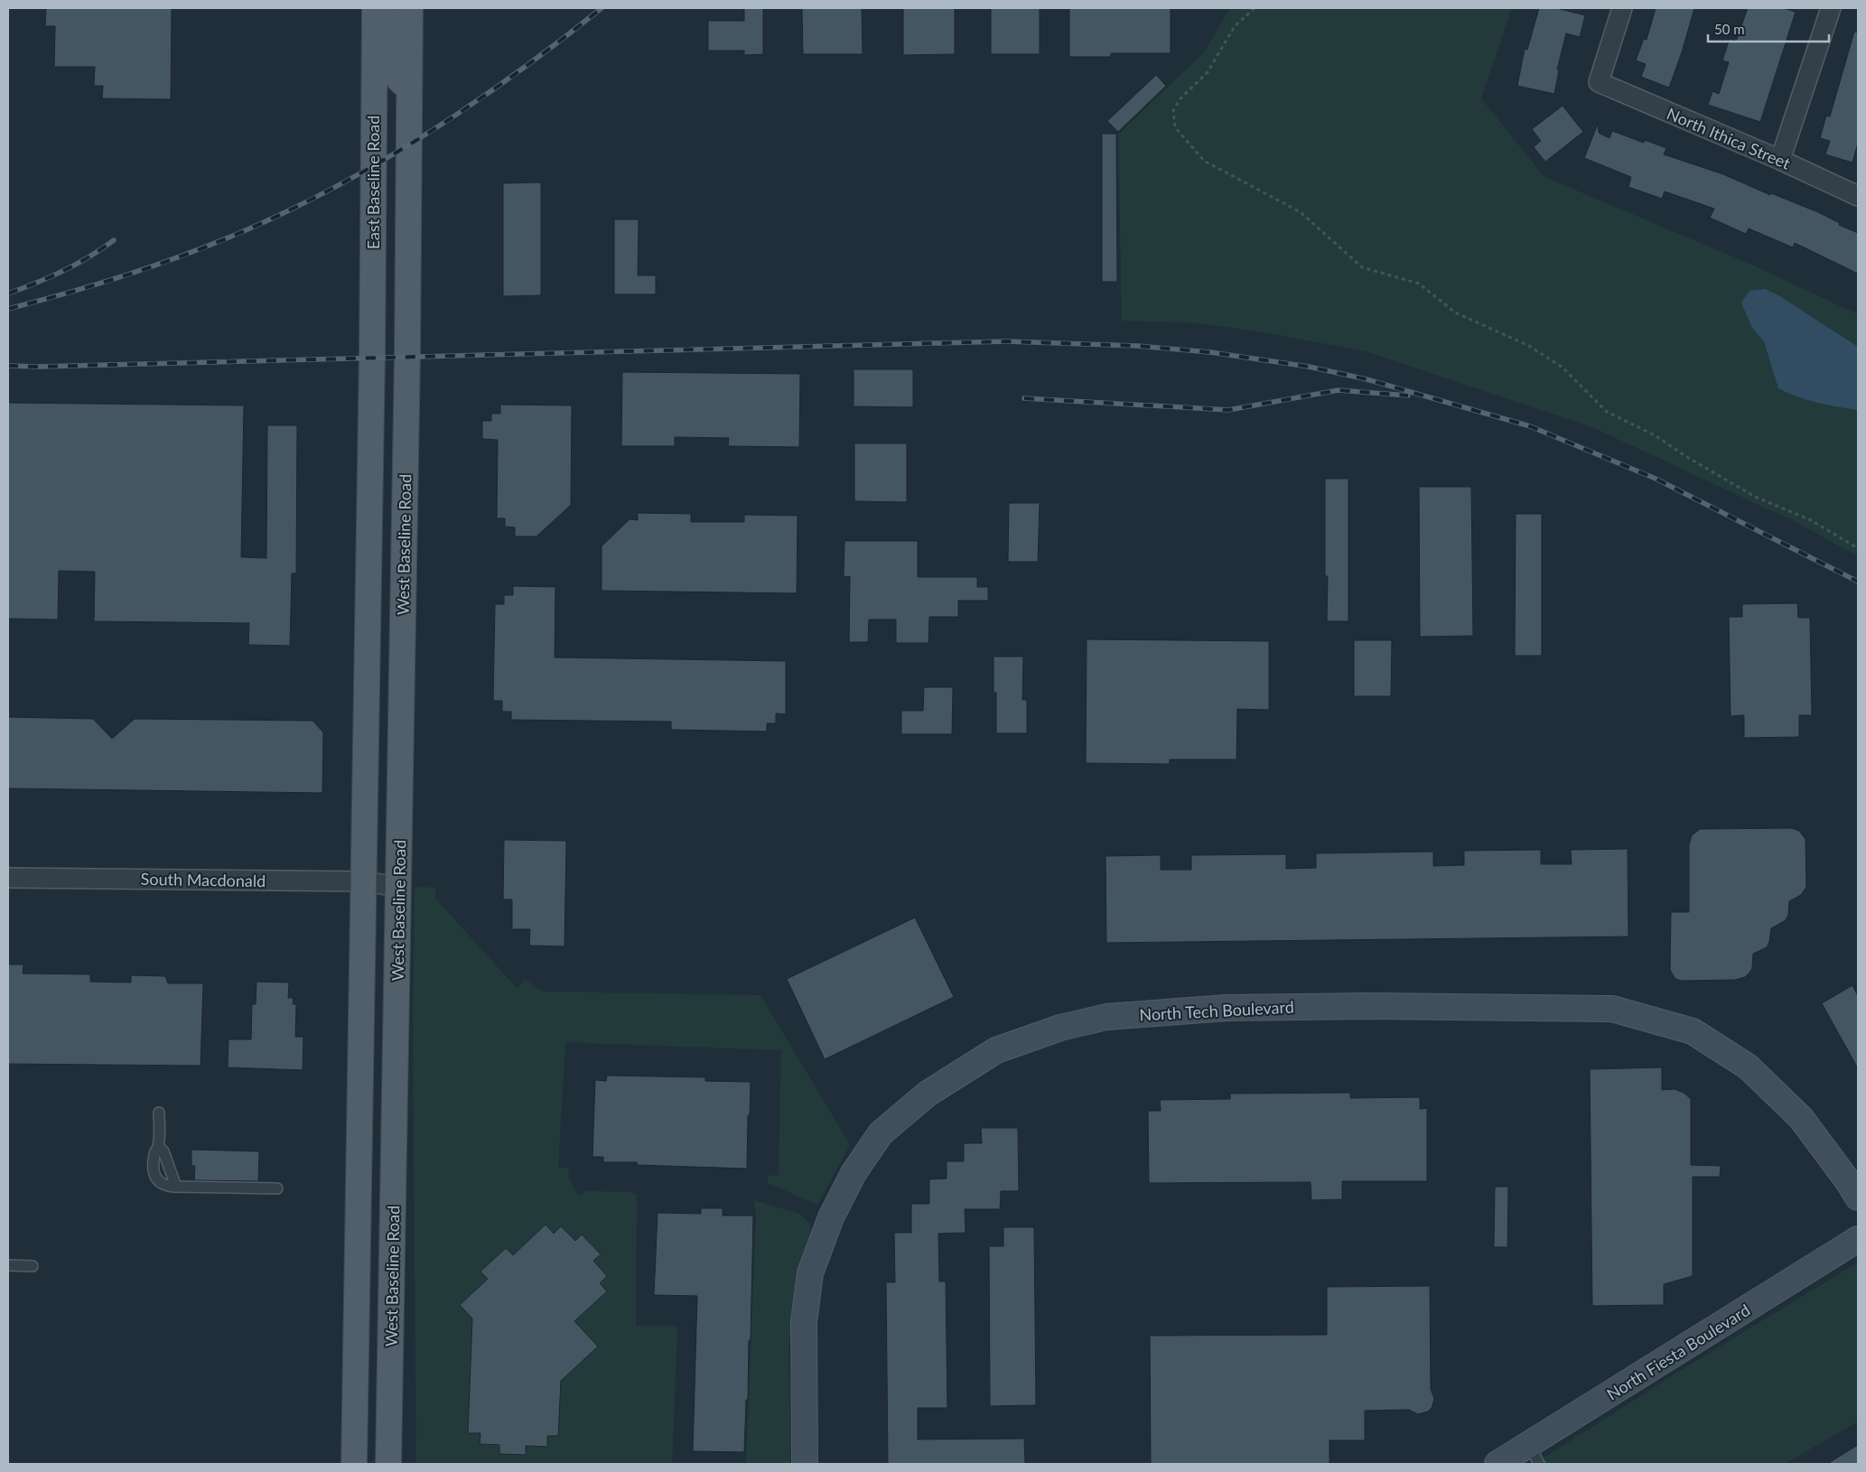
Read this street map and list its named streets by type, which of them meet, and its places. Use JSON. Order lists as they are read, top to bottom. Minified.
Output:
{"streets":{"main road":["East Baseline Road","West Baseline Road"],"street":["North Ithica Street","South Macdonald","North Tech Boulevard","North Fiesta Boulevard"]},"crossings":[["West Baseline Road","South Macdonald"]],"scale_bar":"50 m"}
